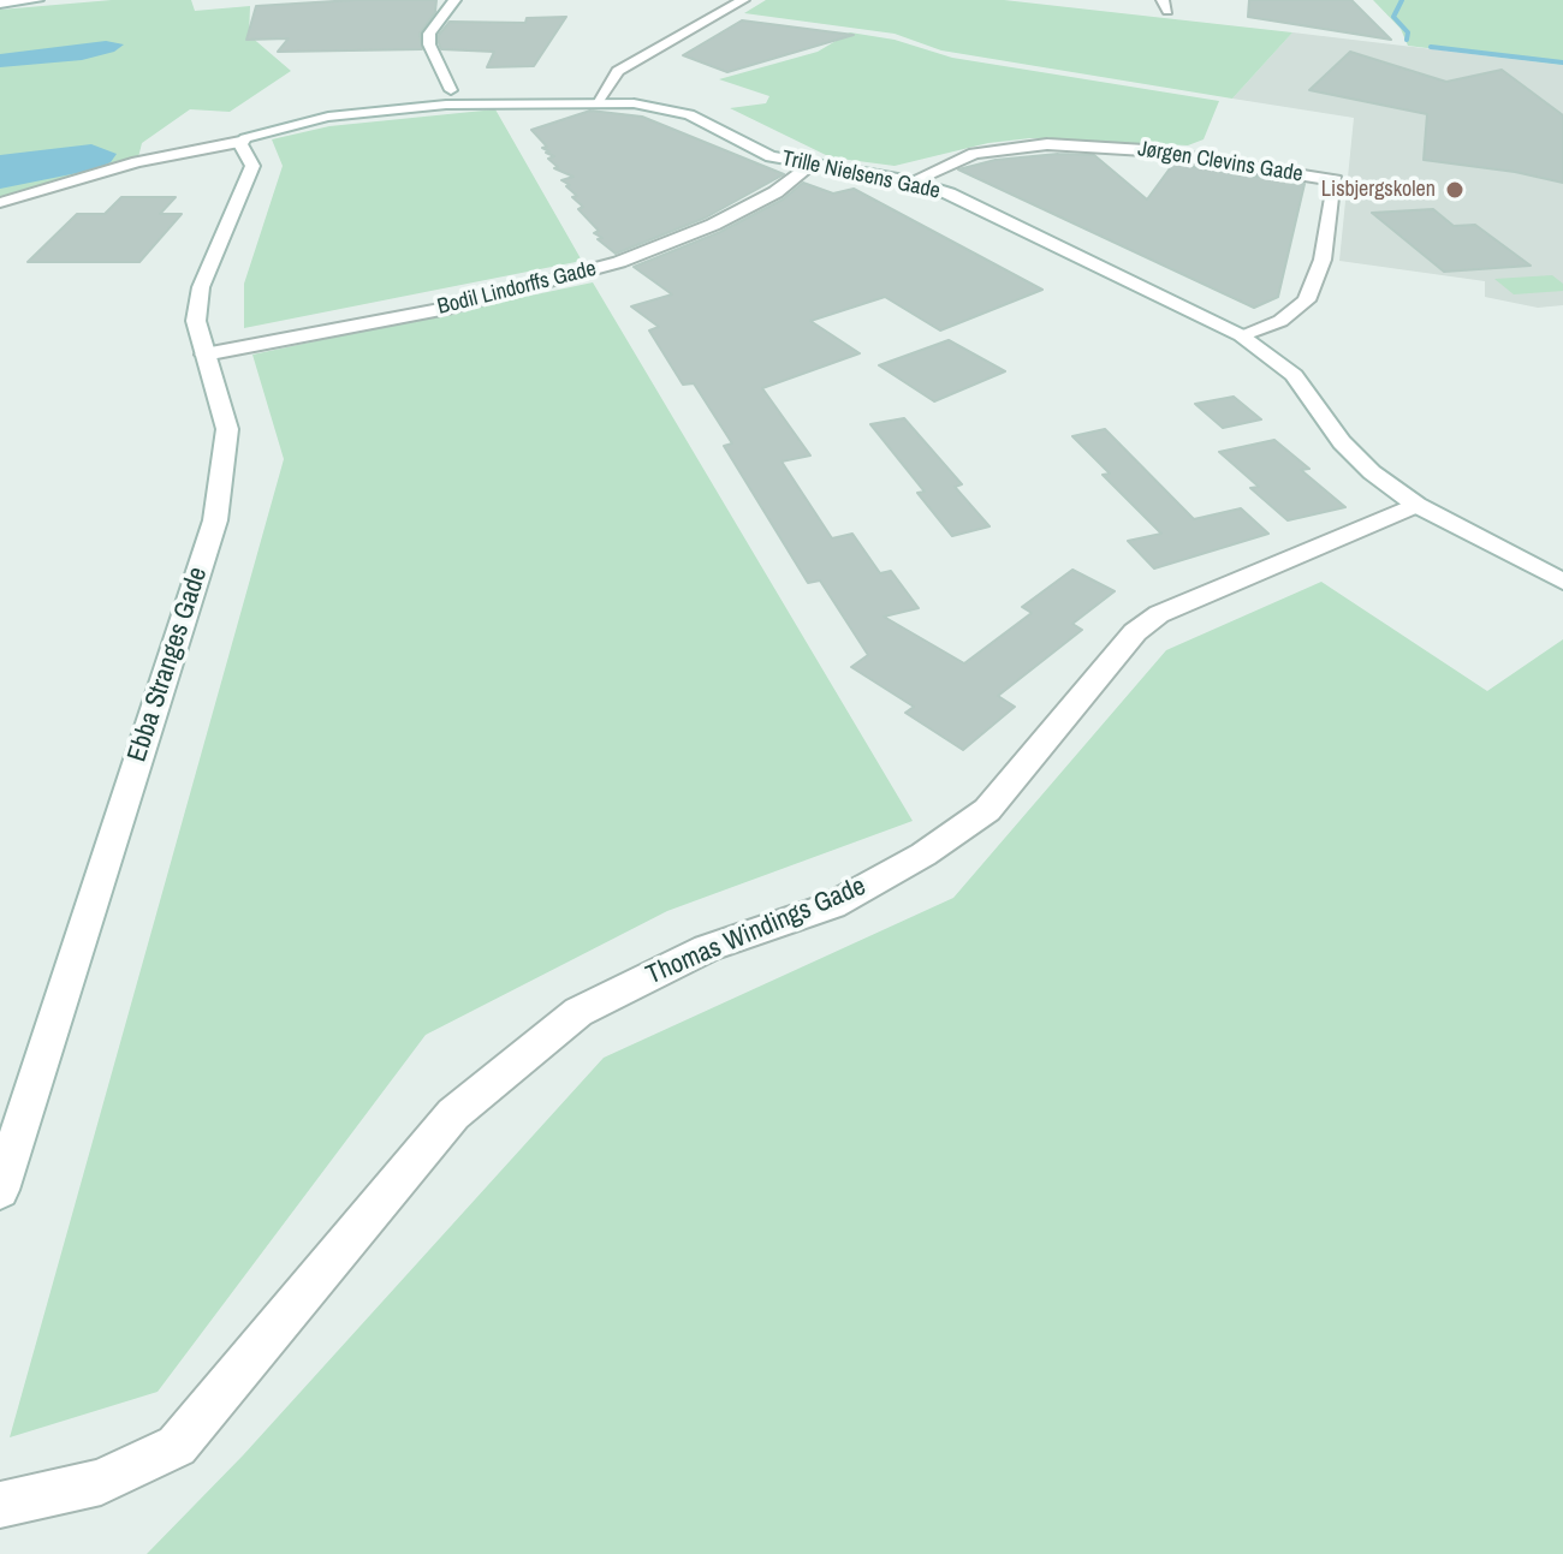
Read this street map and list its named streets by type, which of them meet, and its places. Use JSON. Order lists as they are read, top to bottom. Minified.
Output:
{"streets":{"street":["Jørgen Clevins Gade","Trille Nielsens Gade","Bodil Lindorffs Gade","Ebba Stranges Gade","Thomas Windings Gade"]},"crossings":[["Jørgen Clevins Gade","Trille Nielsens Gade"],["Trille Nielsens Gade","Bodil Lindorffs Gade"],["Trille Nielsens Gade","Ebba Stranges Gade"],["Trille Nielsens Gade","Thomas Windings Gade"],["Bodil Lindorffs Gade","Ebba Stranges Gade"]],"places":["Lisbjergskolen"]}
